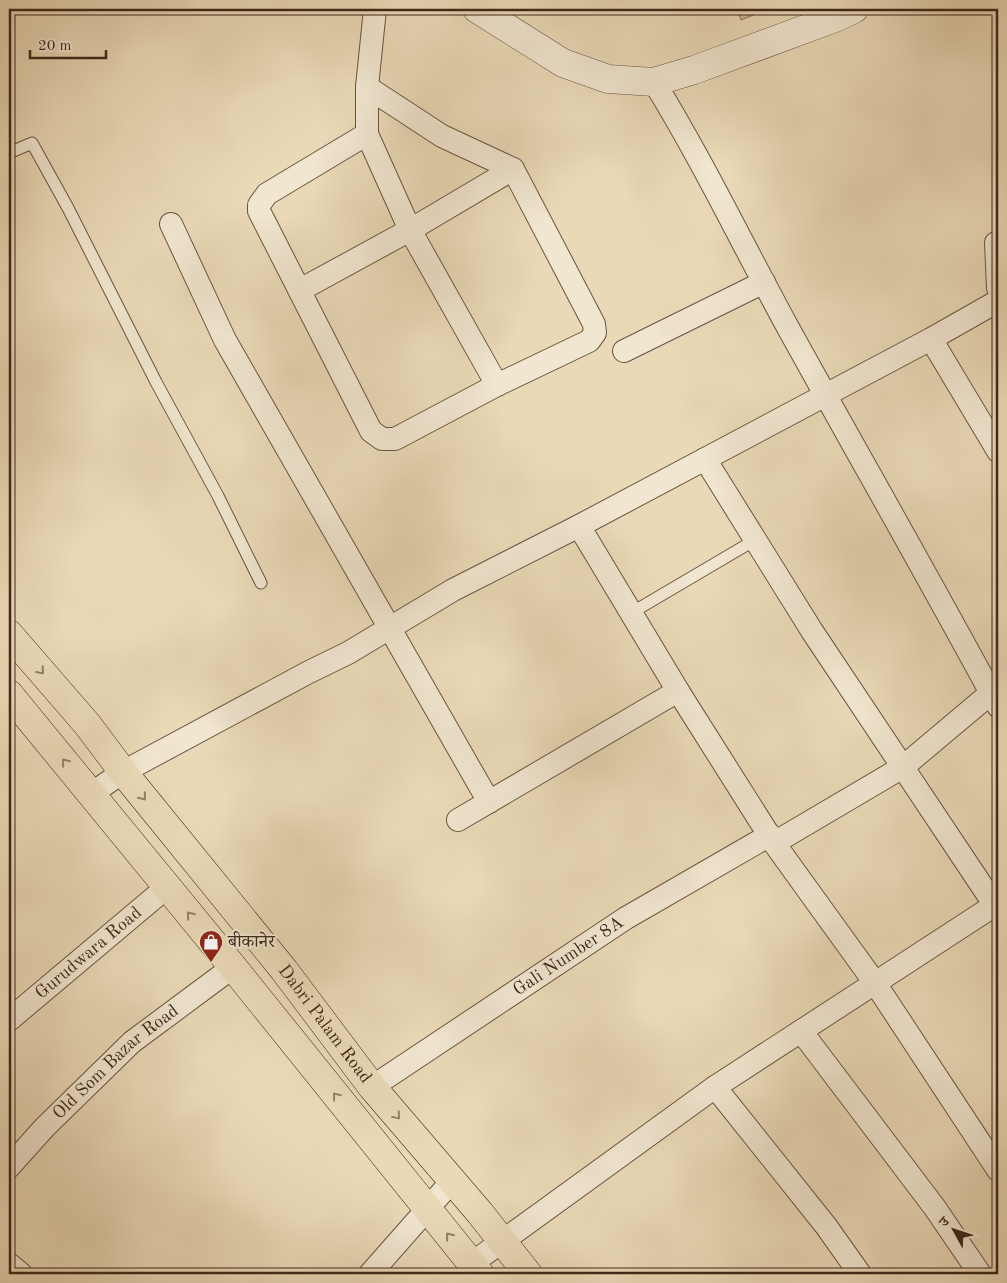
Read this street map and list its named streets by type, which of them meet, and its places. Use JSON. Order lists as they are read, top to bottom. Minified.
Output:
{"streets":{"main road":["Dabri Palam Road"],"street":["Gurudwara Road","Gali Number 8A","Old Som Bazar Road"]},"crossings":[["Gurudwara Road","Dabri Palam Road"],["Gali Number 8A","Dabri Palam Road"],["Dabri Palam Road","Old Som Bazar Road"]],"places":{"shop":["बीकानेर"]},"scale_bar":"20 m","north":"top left"}
